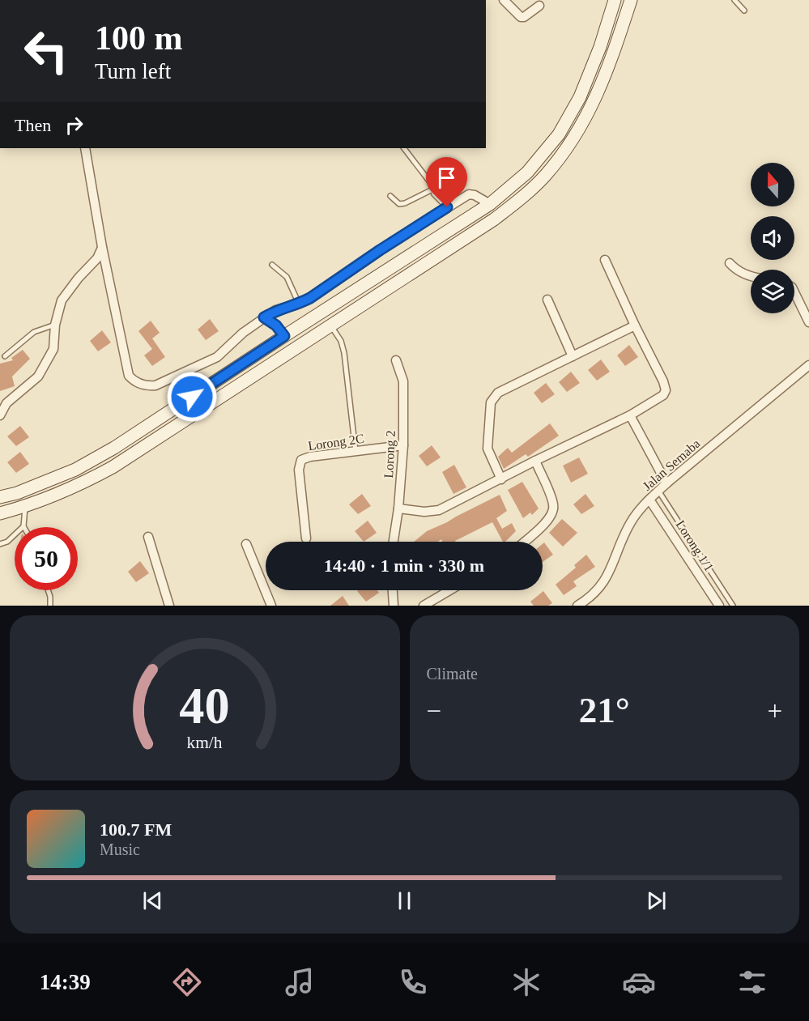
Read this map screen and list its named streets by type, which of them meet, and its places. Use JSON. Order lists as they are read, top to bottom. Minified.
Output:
{"streets":{"street":["Lorong 2C","Lorong 2","Jalan Semaba","Lorong 1/1"]},"crossings":[["Lorong 2C","Lorong 2"],["Jalan Semaba","Lorong 1/1"]],"north":"top","page":{"turn":["100 m","Turn left"],"then":"Then","limit":"50","trip":"14:40 · 1 min · 330 m","tile":"Climate","heat":["−","21°","+"],"song":["100.7 FM","Music"],"tabs":"14:39","gauge":["40","km/h"]}}
